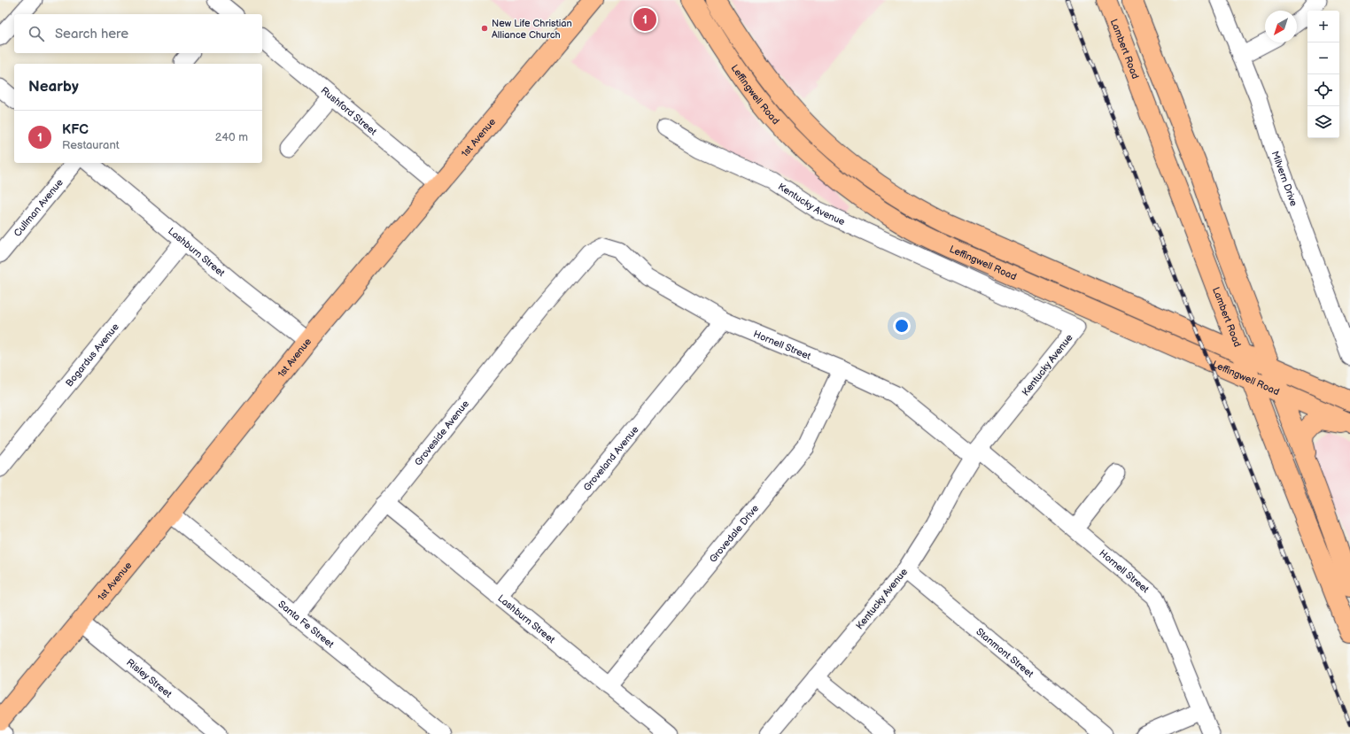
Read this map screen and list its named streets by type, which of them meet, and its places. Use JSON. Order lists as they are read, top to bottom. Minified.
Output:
{"streets":{"main road":["Lambert Road","Leffingwell Road","1st Avenue"],"street":["Rushford Street","Milvern Drive","Kentucky Avenue","Cullman Avenue","Lashburn Street","Hornell Street","Bogardus Avenue","Groveside Avenue","Groveland Avenue","Grovedale Drive","Santa Fe Street","Stanmont Street","Risley Street"]},"crossings":[["Lambert Road","Leffingwell Road"],["Rushford Street","1st Avenue"],["1st Avenue","Lashburn Street"],["1st Avenue","Santa Fe Street"],["1st Avenue","Risley Street"],["Kentucky Avenue","Hornell Street"],["Kentucky Avenue","Stanmont Street"],["Lashburn Street","Bogardus Avenue"],["Lashburn Street","Groveside Avenue"],["Lashburn Street","Groveland Avenue"],["Lashburn Street","Grovedale Drive"],["Hornell Street","Groveside Avenue"],["Hornell Street","Groveland Avenue"],["Hornell Street","Grovedale Drive"],["Groveside Avenue","Santa Fe Street"]],"places":["New Life Christian Alliance Church"],"north":"bottom left","page":{"pins":"1","map_buttons":["+","−"],"search":"Search here","heading":"Nearby","list":[{"mark":"1","name":"KFC","note":"Restaurant","value":"240 m"}]}}
